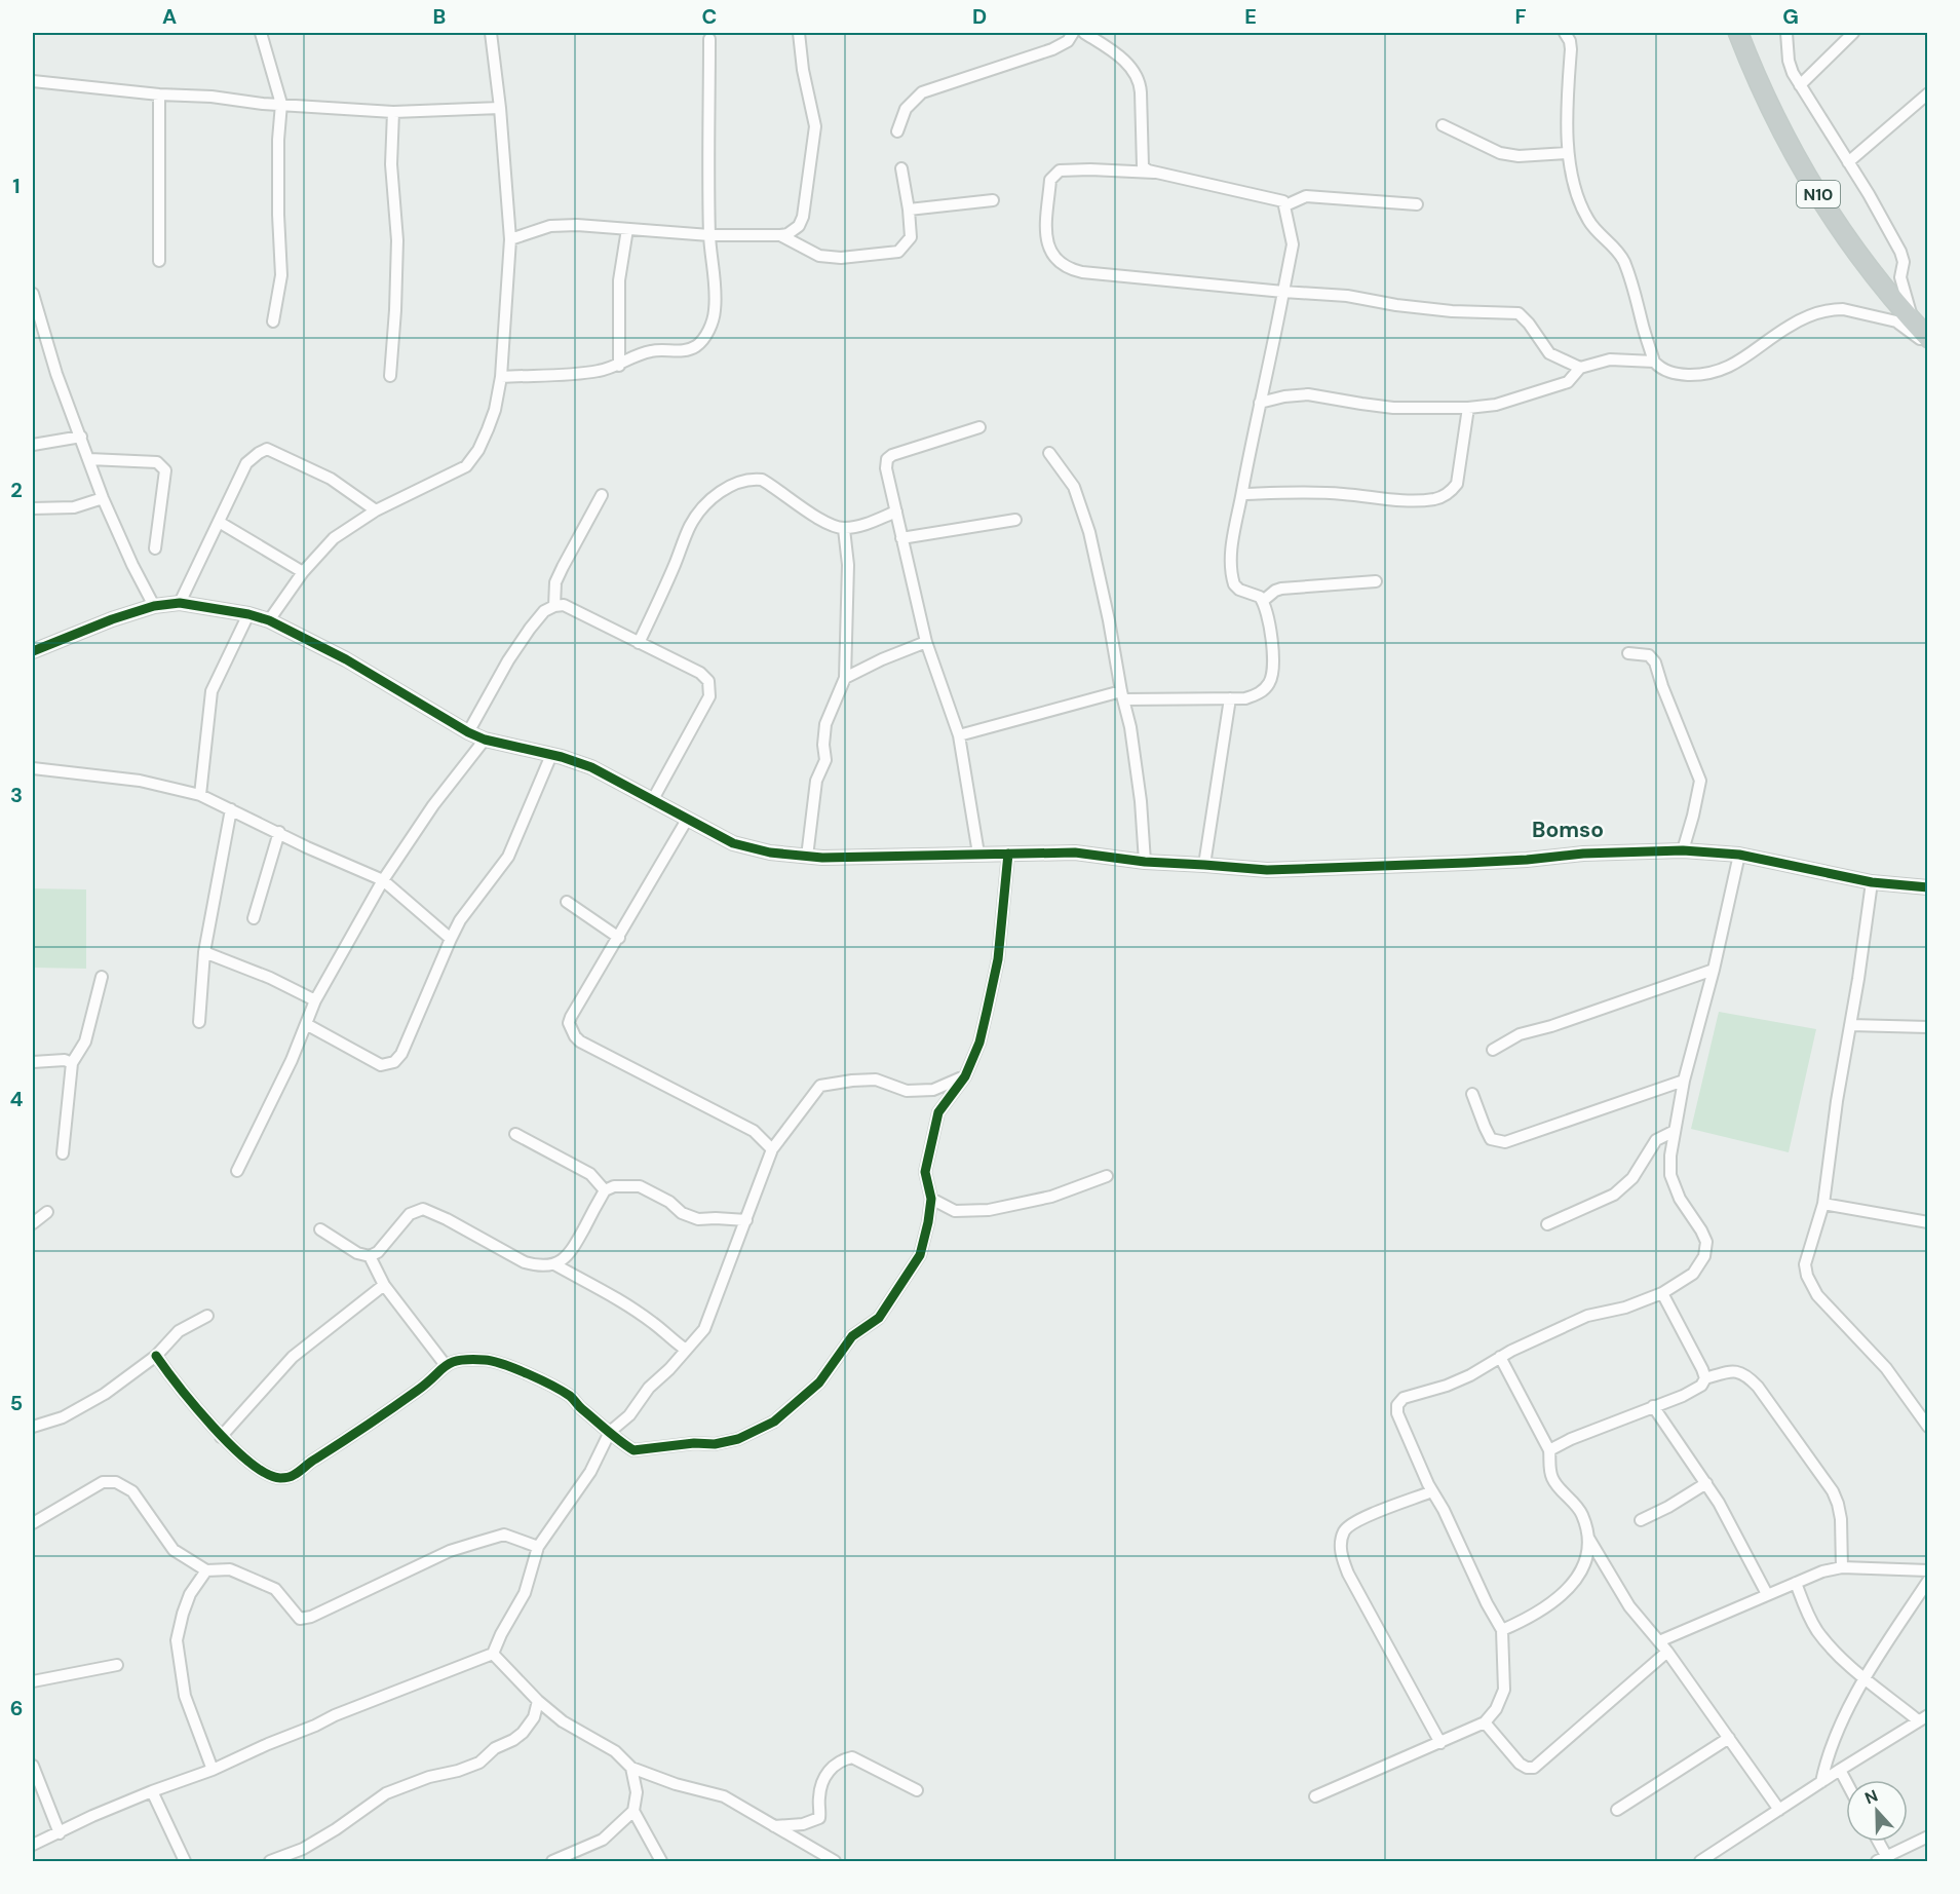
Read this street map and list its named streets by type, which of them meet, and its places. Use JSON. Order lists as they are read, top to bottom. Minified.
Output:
{"streets":{"highway":["N10"]},"districts":["Bomso"],"north":"top","grid":{"columns":["A","B","C","D","E","F","G"],"rows":["1","2","3","4","5","6"]}}
